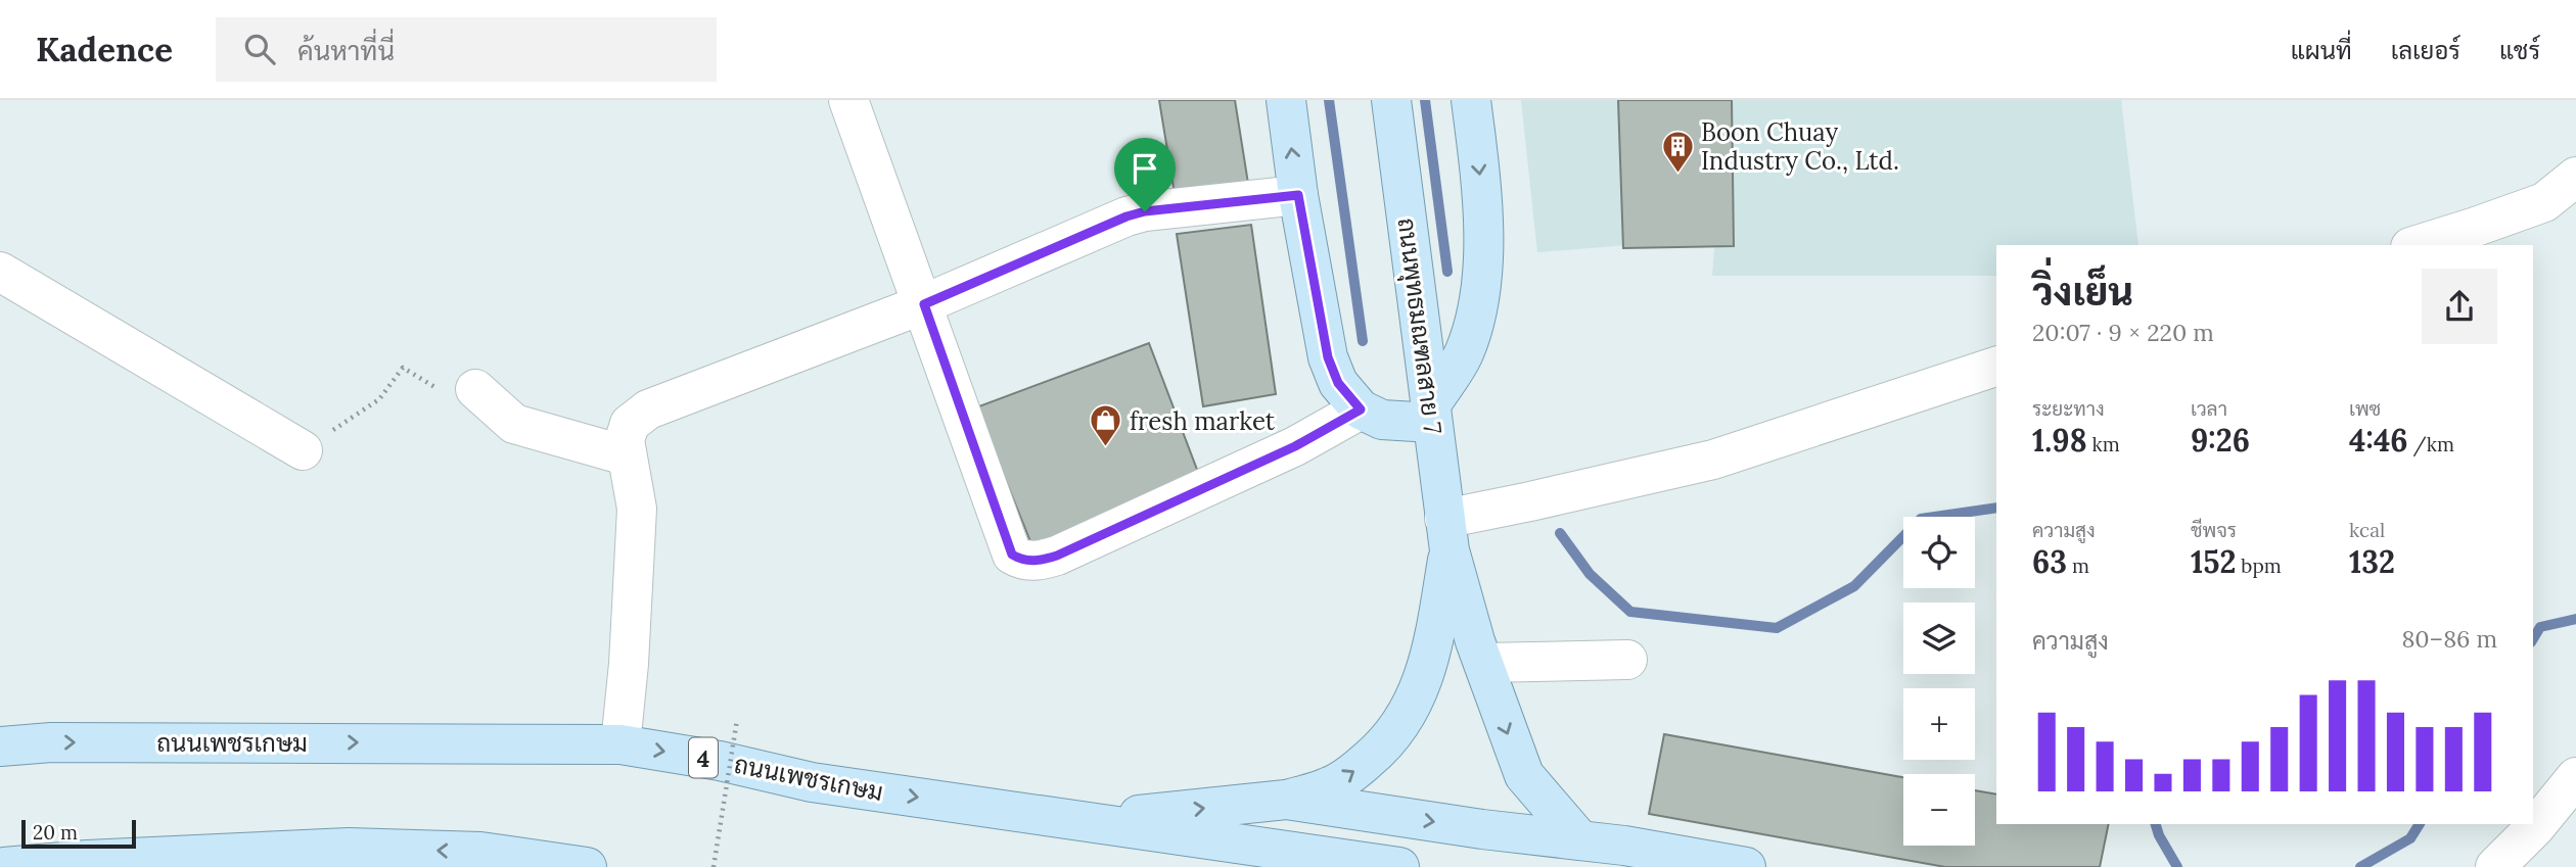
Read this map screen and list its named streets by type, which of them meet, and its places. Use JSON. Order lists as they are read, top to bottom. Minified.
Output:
{"streets":{"main road":["ถนนพุทธมณฑลสาย 7","ถนนเพชรเกษม","4"]},"places":{"building":["Boon Chuay Industry Co., Ltd."],"shop":["fresh market"]},"scale_bar":"20 m","page":{"header":"Kadence","search":"ค้นหาที่นี่","nav":["แผนที่","เลเยอร์","แชร์"],"heading":["วิ่งเย็น","20:07 · 9 × 220 m"],"stats":[["ระยะทาง","1.98 km"],["เวลา","9:26"],["เพซ","4:46 /km"],["ความสูง","63 m"],["ชีพจร","152 bpm"],["kcal","132"]],"map_buttons":["+","−"],"chart":["ความสูง","80–86 m"],"scale":"20 m"}}
